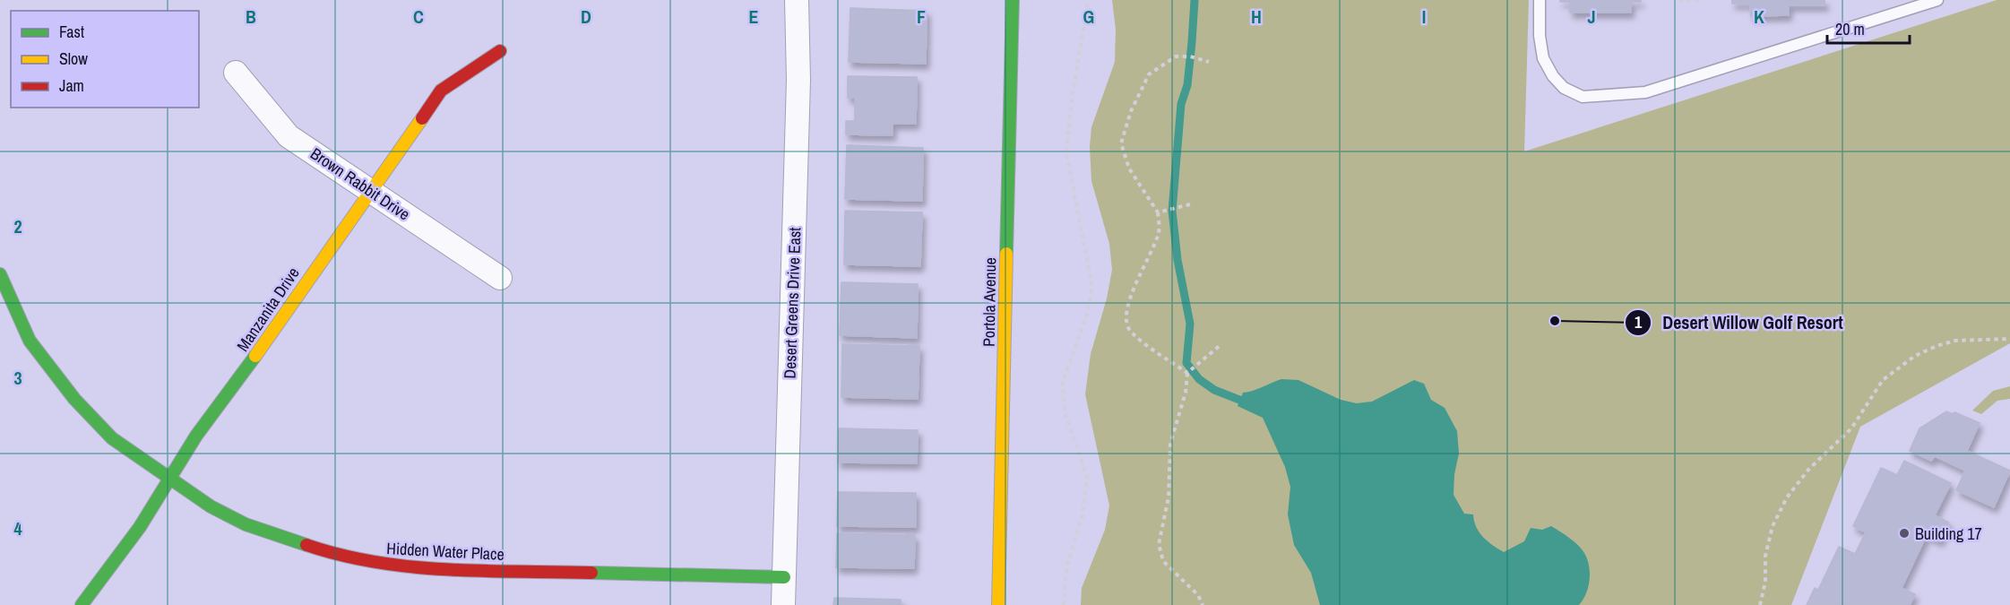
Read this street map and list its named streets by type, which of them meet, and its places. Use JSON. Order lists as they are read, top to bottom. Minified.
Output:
{"streets":{"street":["Brown Rabbit Drive","Portola Avenue","Desert Greens Drive East","Manzanita Drive","Hidden Water Place"]},"crossings":[["Brown Rabbit Drive","Manzanita Drive"],["Desert Greens Drive East","Hidden Water Place"],["Manzanita Drive","Hidden Water Place"]],"places":["Desert Willow Golf Resort","Building 17"],"legend":["Fast","Slow","Jam"],"scale_bar":"20 m","grid":{"columns":["B","C","D","E","F","G","H","I","J","K"],"rows":["2","3","4"]}}
